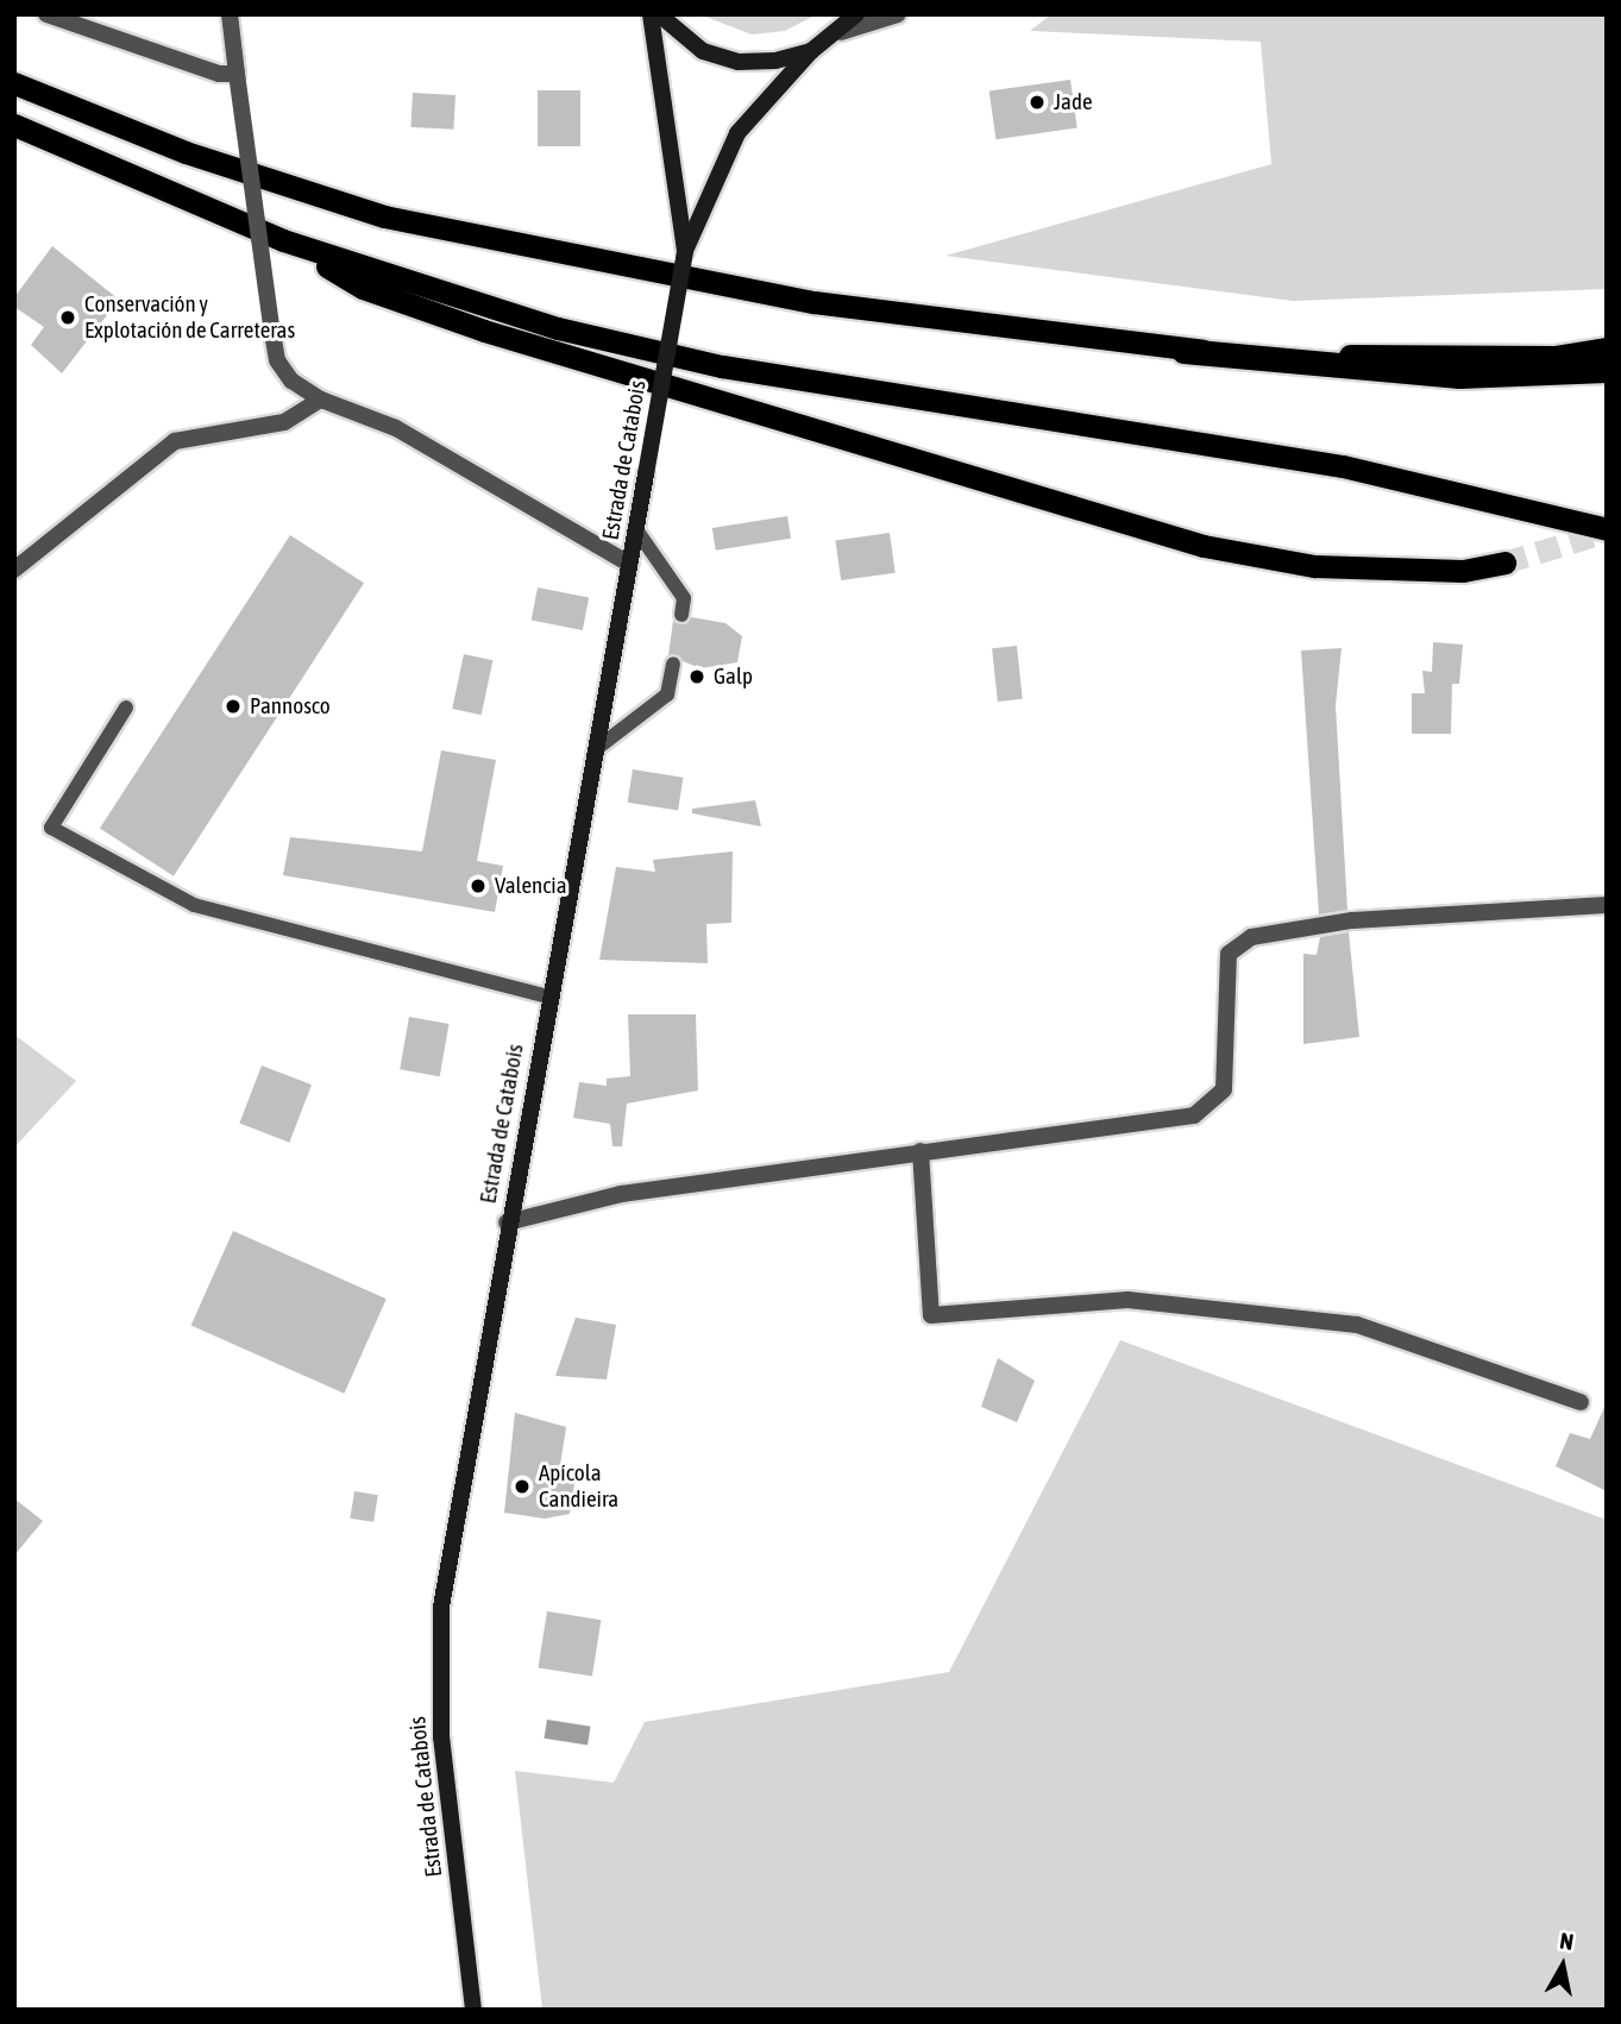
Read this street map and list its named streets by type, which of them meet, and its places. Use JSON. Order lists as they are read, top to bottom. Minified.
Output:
{"streets":{"main road":["Estrada de Catabois"]},"places":["Jade","Conservación y Explotación de Carreteras","Galp","Pannosco","Valencia","Apícola Candieira"],"north":"top"}
